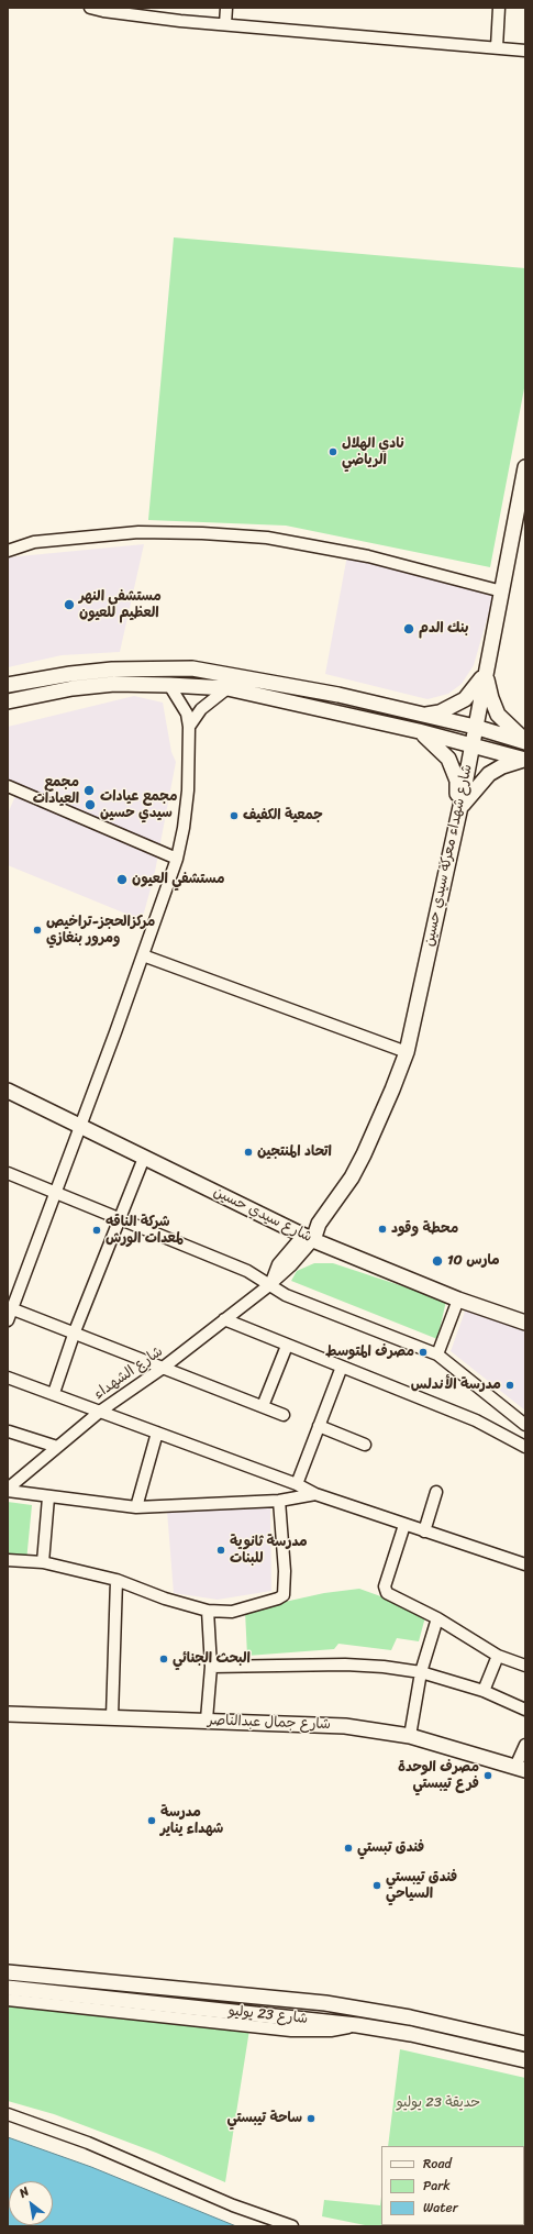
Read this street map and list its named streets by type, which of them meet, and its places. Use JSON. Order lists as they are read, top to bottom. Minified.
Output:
{"streets":{"main road":["شارع شهداء معركة سيدي حسين","شارع سيدي حسين","شارع جمال عبدالناصر","شارع 23 يوليو"],"street":["شارع الشهداء"]},"crossings":[["شارع شهداء معركة سيدي حسين","شارع سيدي حسين"],["شارع شهداء معركة سيدي حسين","شارع الشهداء"],["شارع سيدي حسين","شارع الشهداء"]],"parks":["حديقة 23 يوليو"],"places":["نادي الهلال الرياضي","مستشفى النهر العظيم للعيون","بنك الدم","مجمع العيادات","مجمع عيادات سيدي حسين","جمعية الكفيف","مستشفي العيون","مركزالحجز-تراخيص ومرور بنغازي","اتحاد المنتجين","محطة وقود","شركة الناقه لمعدات الورش","10 مارس","مصرف المتوسط","مدرسة الأندلس","مدرسة ثانوية للبنات","البحث الجنائي","مصرف الوحدة فرع تيبستي","مدرسة شهداء يناير","فندق تبستي","فندق تيبستي السياحي","ساحة تيبستي"],"legend":["Road","Park","Water"],"north":"top left"}
